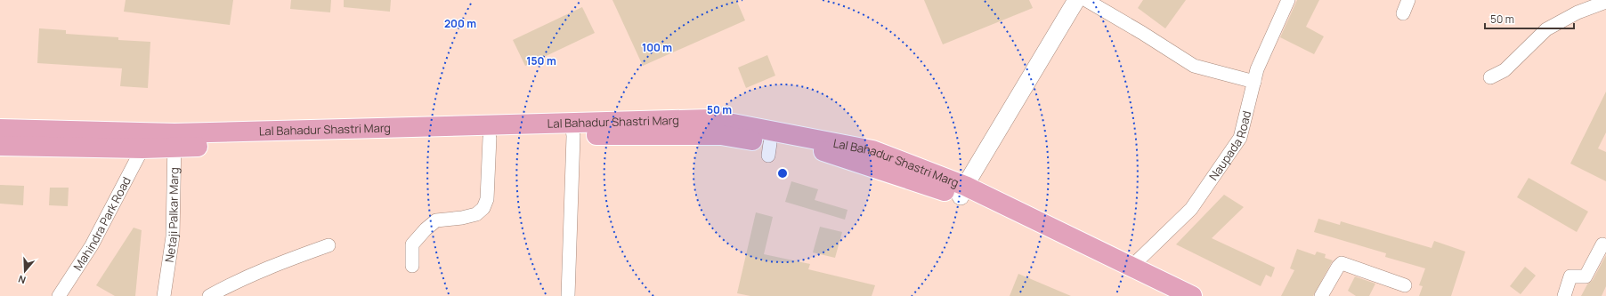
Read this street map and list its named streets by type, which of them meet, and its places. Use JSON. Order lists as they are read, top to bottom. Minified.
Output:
{"streets":{"main road":["Lal Bahadur Shastri Marg"],"street":["Naupada Road","Netaji Palkar Marg","Mahindra Park Road"]},"crossings":[["Lal Bahadur Shastri Marg","Naupada Road"],["Lal Bahadur Shastri Marg","Netaji Palkar Marg"],["Lal Bahadur Shastri Marg","Mahindra Park Road"]],"scale_bar":"50 m","north":"bottom","rings":["200 m","100 m","150 m","50 m"]}
